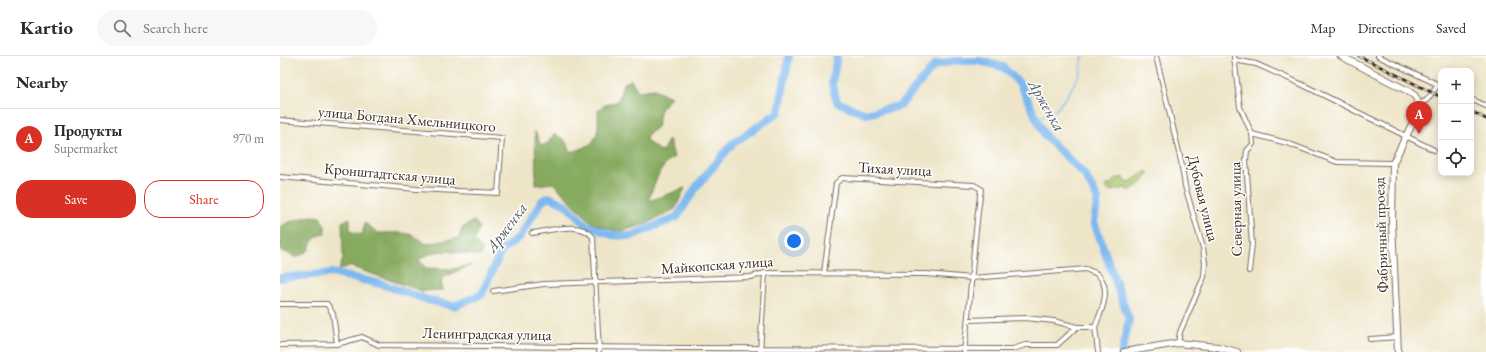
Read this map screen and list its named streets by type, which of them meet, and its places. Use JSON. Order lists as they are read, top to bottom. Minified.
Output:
{"streets":{"street":["улица Богдана Хмельницкого","Тихая улица","Кронштадтская улица","Дубовая улица","Северная улица","Фабричный проезд","Майкопская улица","Ленинградская улица"]},"crossings":[["улица Богдана Хмельницкого","Кронштадтская улица"],["Тихая улица","Майкопская улица"]],"water":["Арженка"],"page":{"header":"Kartio","search":"Search here","nav":["Map","Directions","Saved"],"heading":"Nearby","map_buttons":["+","−"],"pins":"A","list":[{"mark":"A","name":"Продукты","note":"Supermarket","value":"970 m"}],"buttons":["Save","Share"]}}
